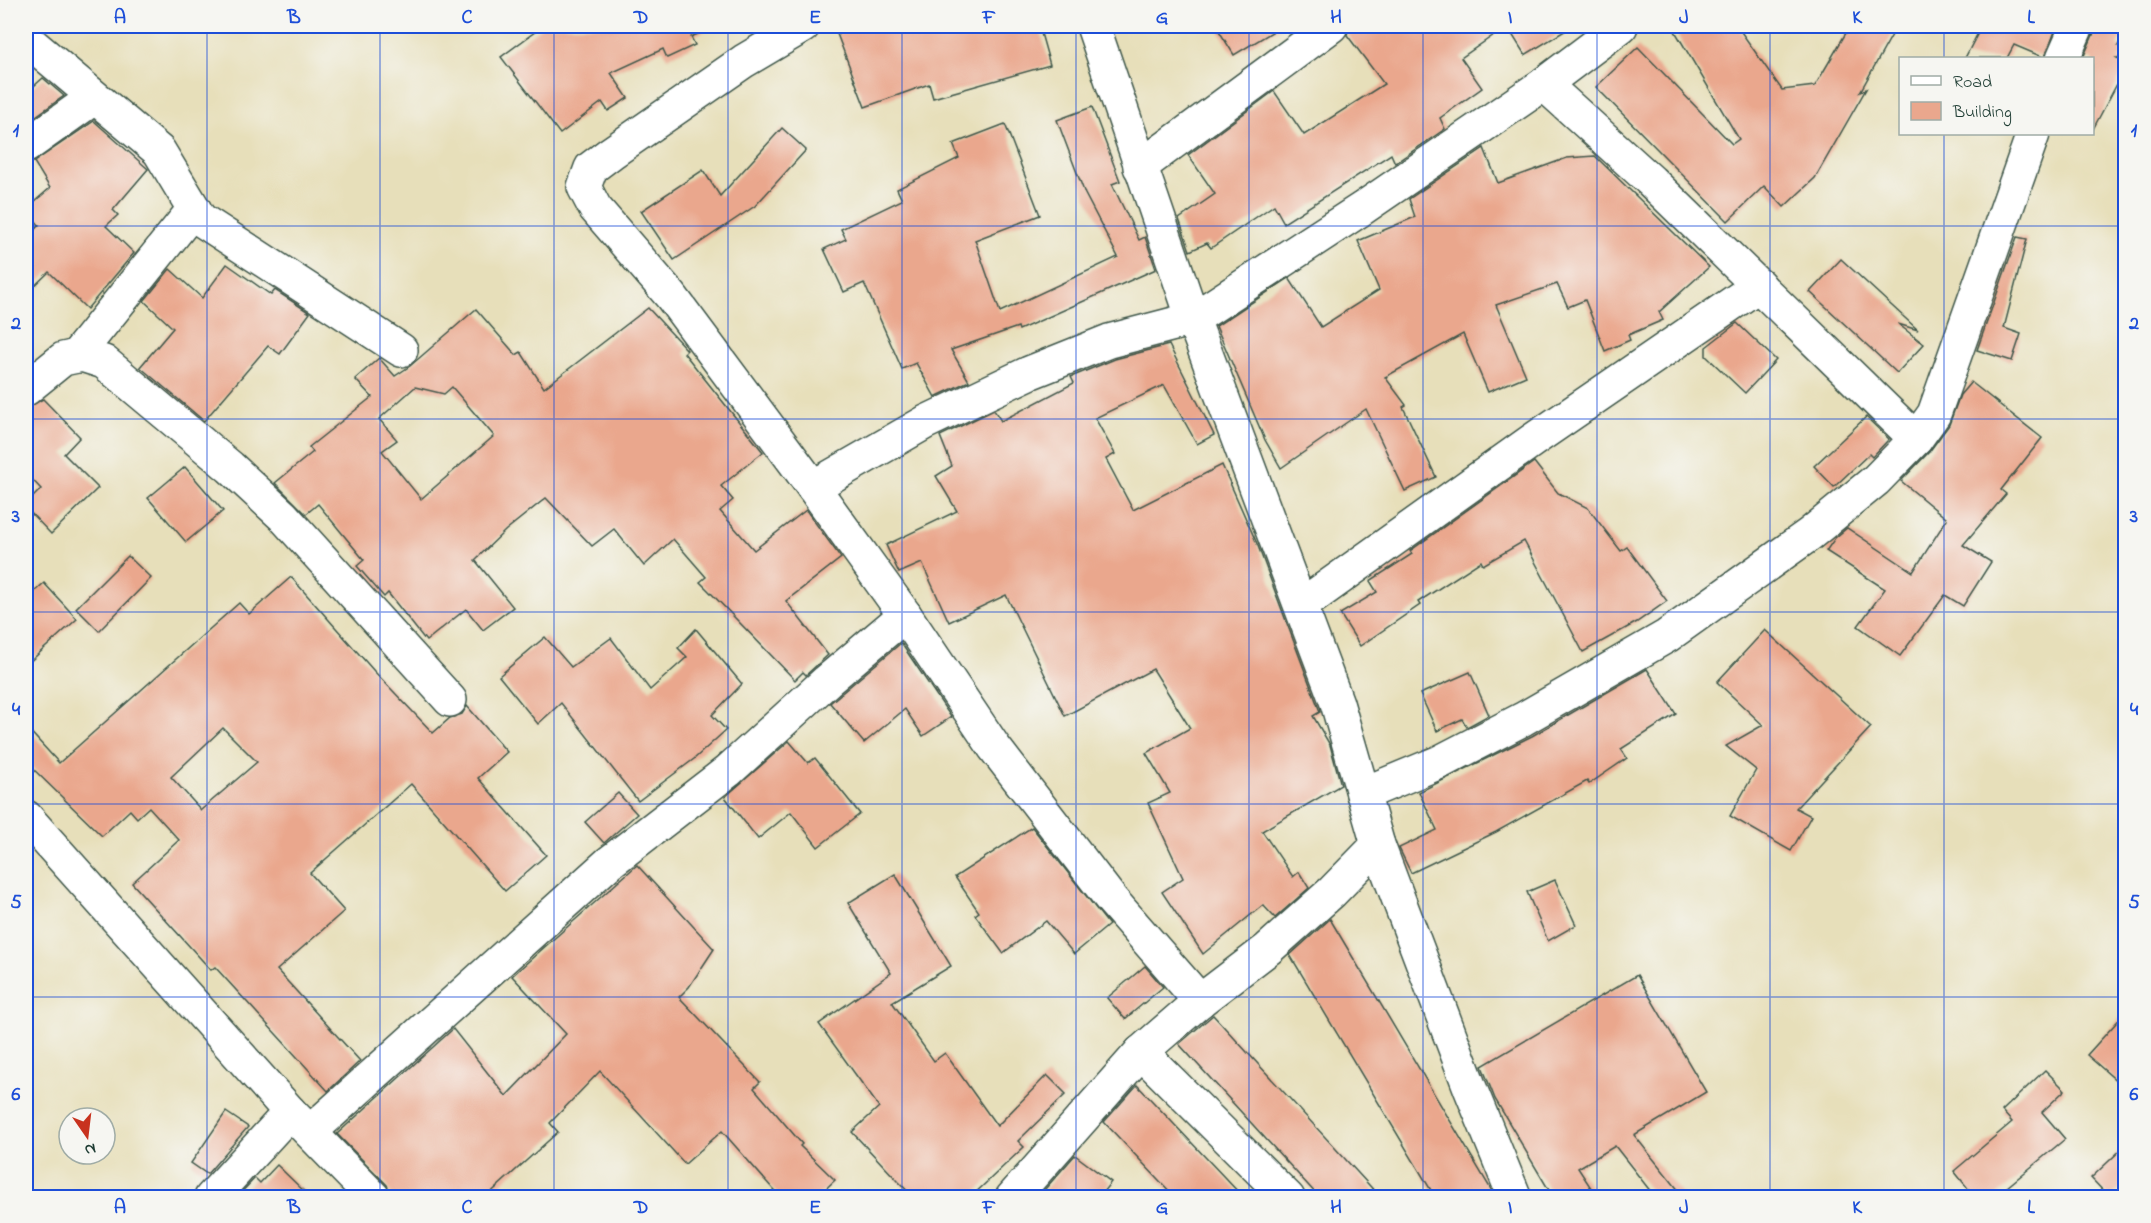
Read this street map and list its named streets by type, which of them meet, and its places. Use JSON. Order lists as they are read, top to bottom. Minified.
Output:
{"legend":["Road","Building"],"north":"bottom","grid":{"columns":["A","B","C","D","E","F","G","H","I","J","K","L"],"rows":["1","2","3","4","5","6"]}}
